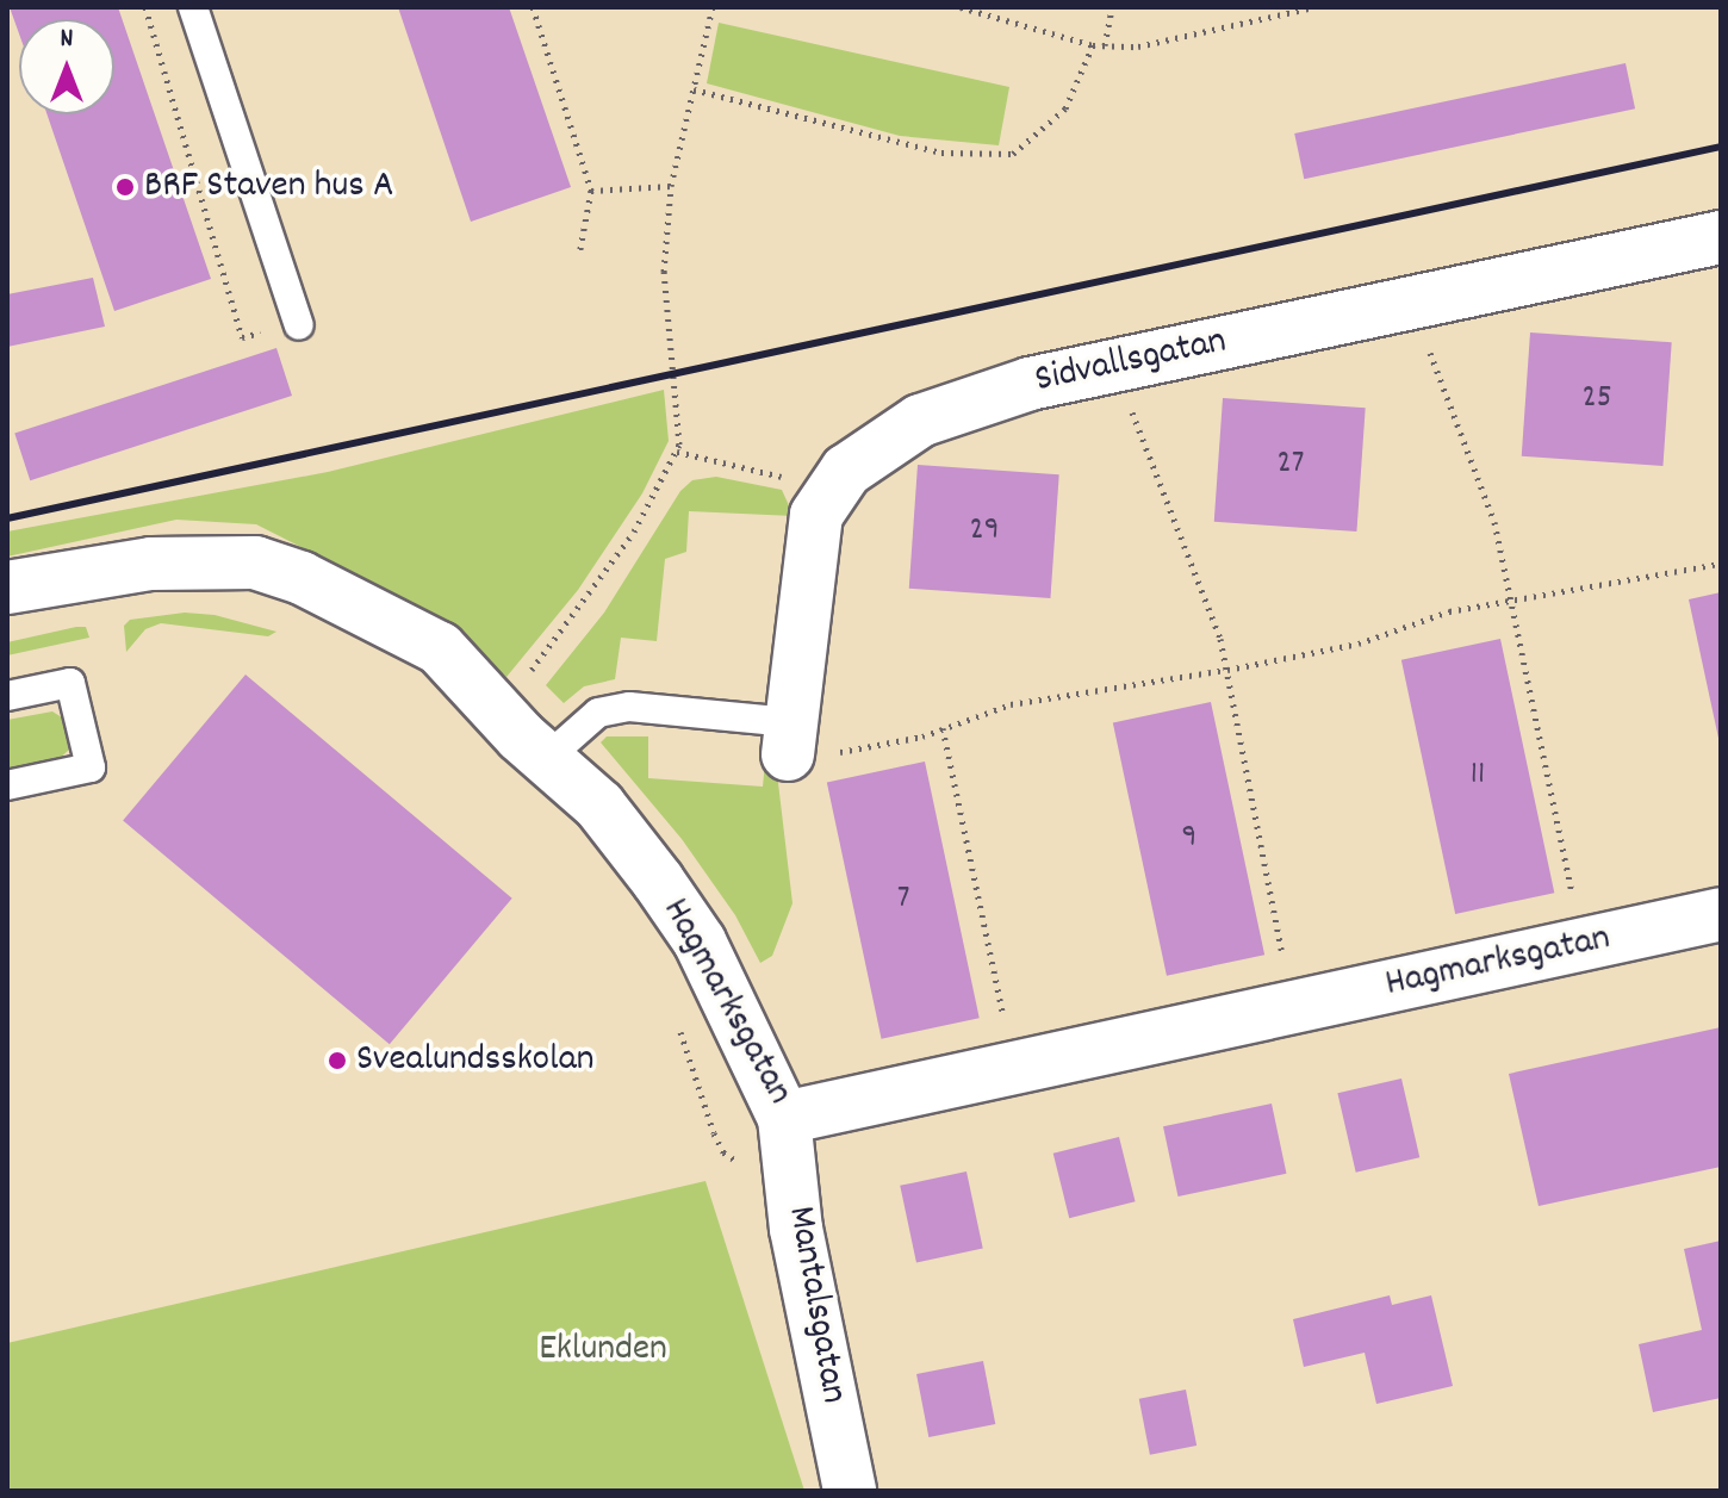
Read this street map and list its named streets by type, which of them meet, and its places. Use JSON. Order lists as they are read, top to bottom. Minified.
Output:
{"streets":{"street":["Sidvallsgatan","Hagmarksgatan","Mantalsgatan"]},"crossings":[["Hagmarksgatan","Mantalsgatan"]],"parks":["Eklunden"],"places":["BRF Staven hus A","Svealundsskolan"],"house_numbers":["25","27","29","11","9","7"],"north":"top"}
